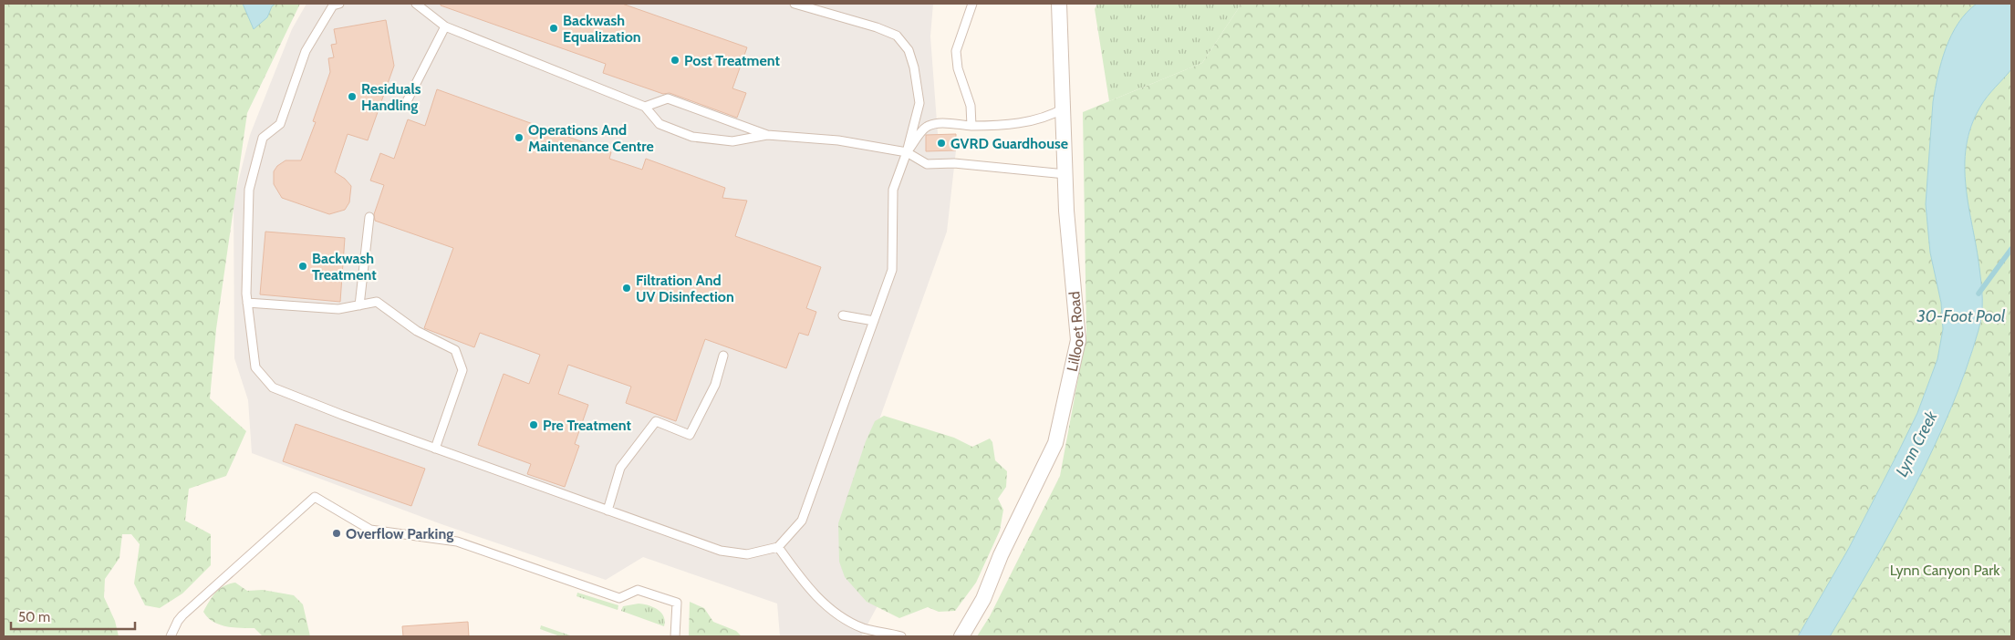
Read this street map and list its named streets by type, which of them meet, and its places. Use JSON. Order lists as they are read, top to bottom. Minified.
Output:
{"streets":{"street":["Lillooet Road"]},"water":["30-Foot Pool","Lynn Creek"],"parks":["Lynn Canyon Park"],"places":["Backwash Equalization","Post Treatment","Residuals Handling","Operations And Maintenance Centre","GVRD Guardhouse","Backwash Treatment","Filtration And UV Disinfection","Pre Treatment","Overflow Parking"],"scale_bar":"50 m"}
